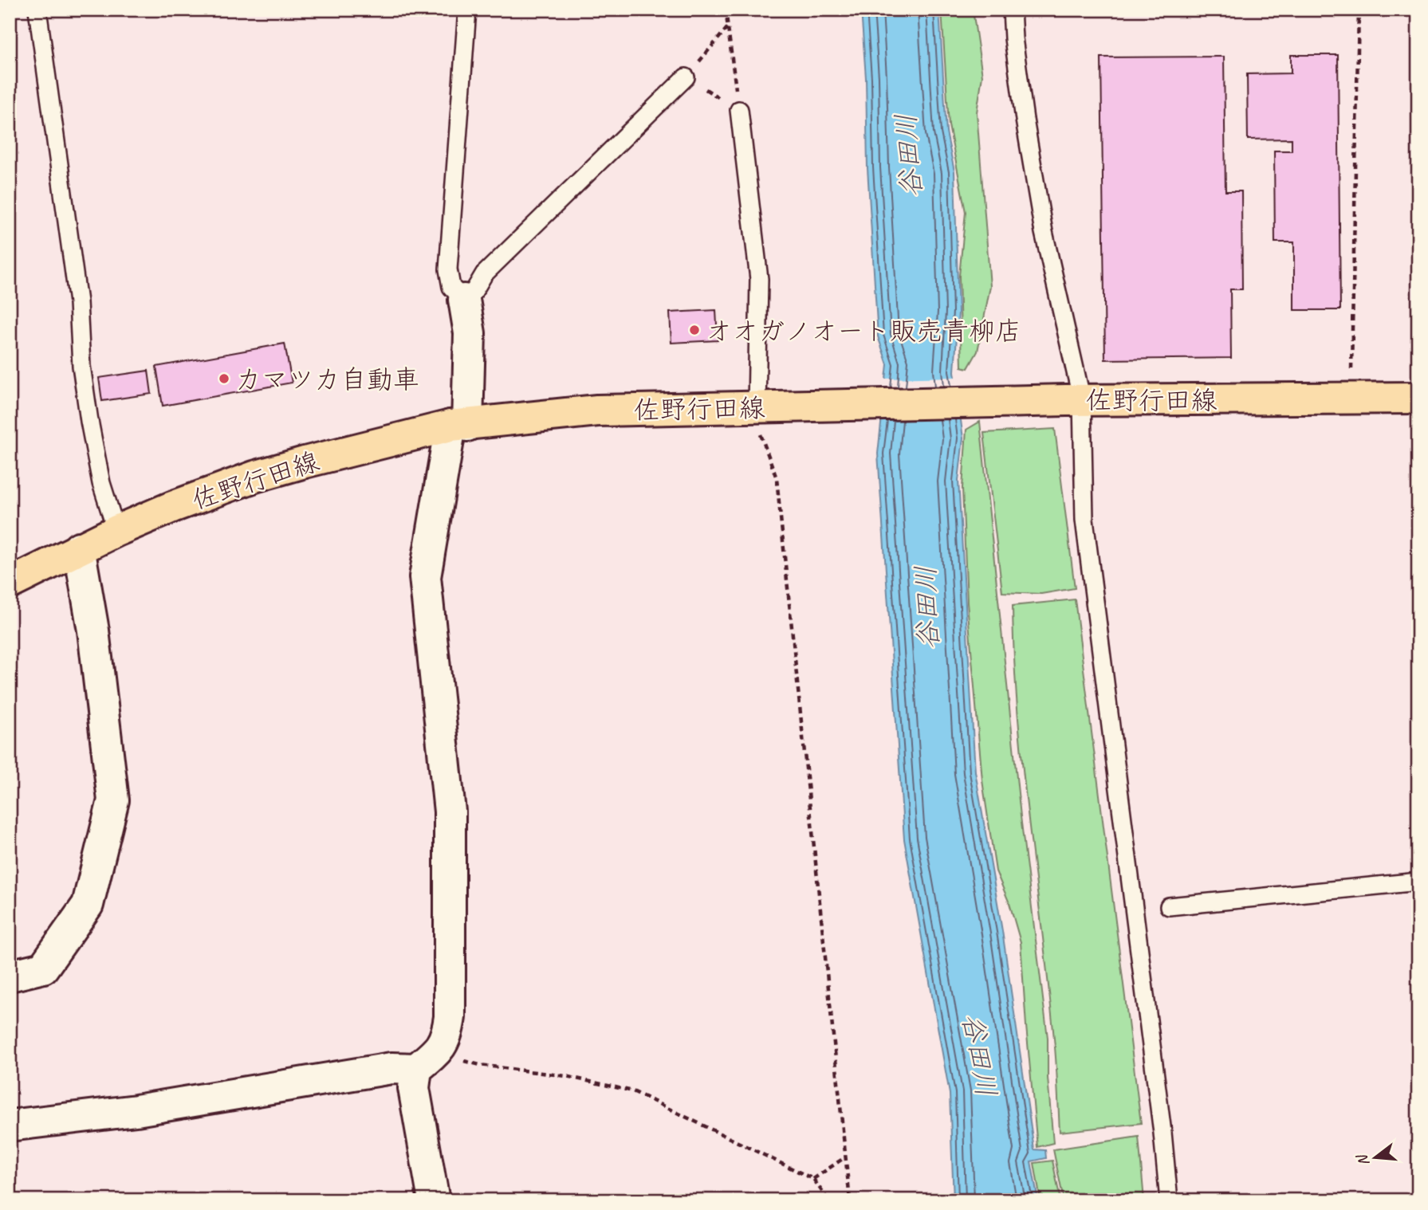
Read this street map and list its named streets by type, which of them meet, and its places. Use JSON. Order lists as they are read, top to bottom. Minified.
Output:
{"streets":{"main road":["佐野行田線"]},"water":["谷田川"],"places":["オオガノオート販売青柳店","カマツカ自動車"],"north":"left"}
